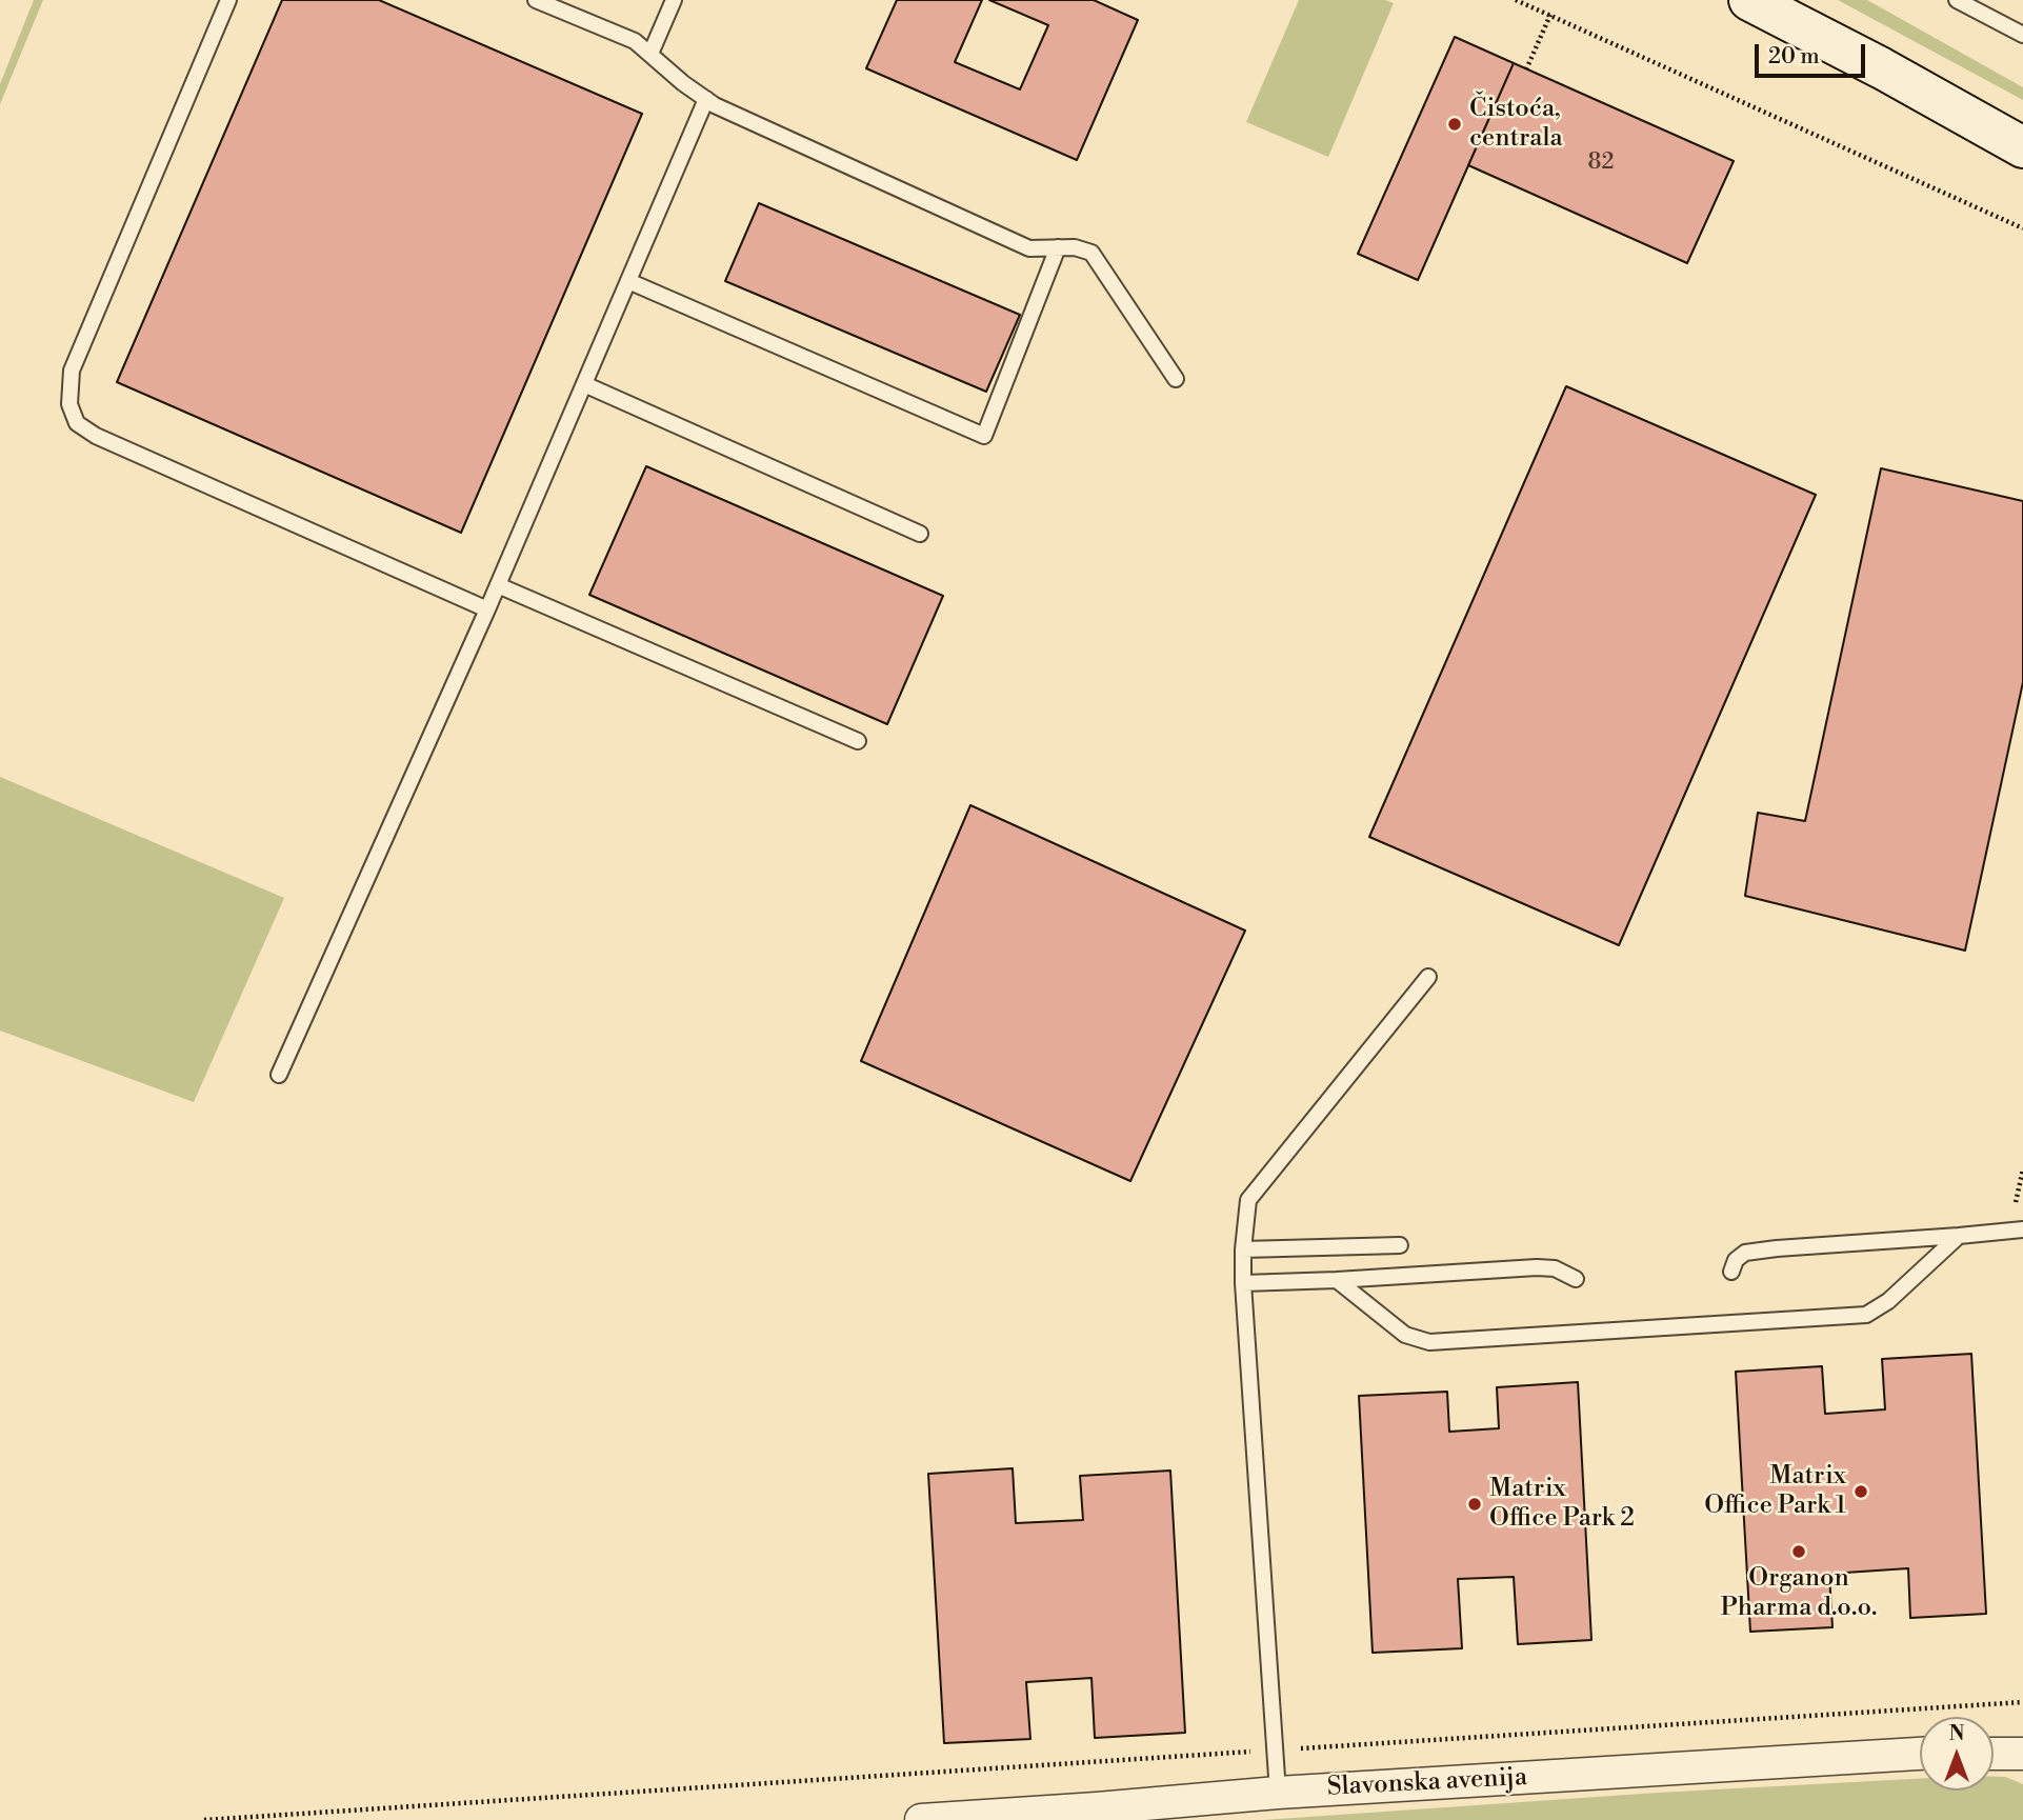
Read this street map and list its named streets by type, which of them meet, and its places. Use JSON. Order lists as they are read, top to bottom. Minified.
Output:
{"streets":{"street":["Slavonska avenija"]},"places":["Čistoća, centrala","Matrix Office Park 1","Matrix Office Park 2","Organon Pharma d.o.o."],"house_numbers":["82"],"scale_bar":"20 m","north":"top"}
